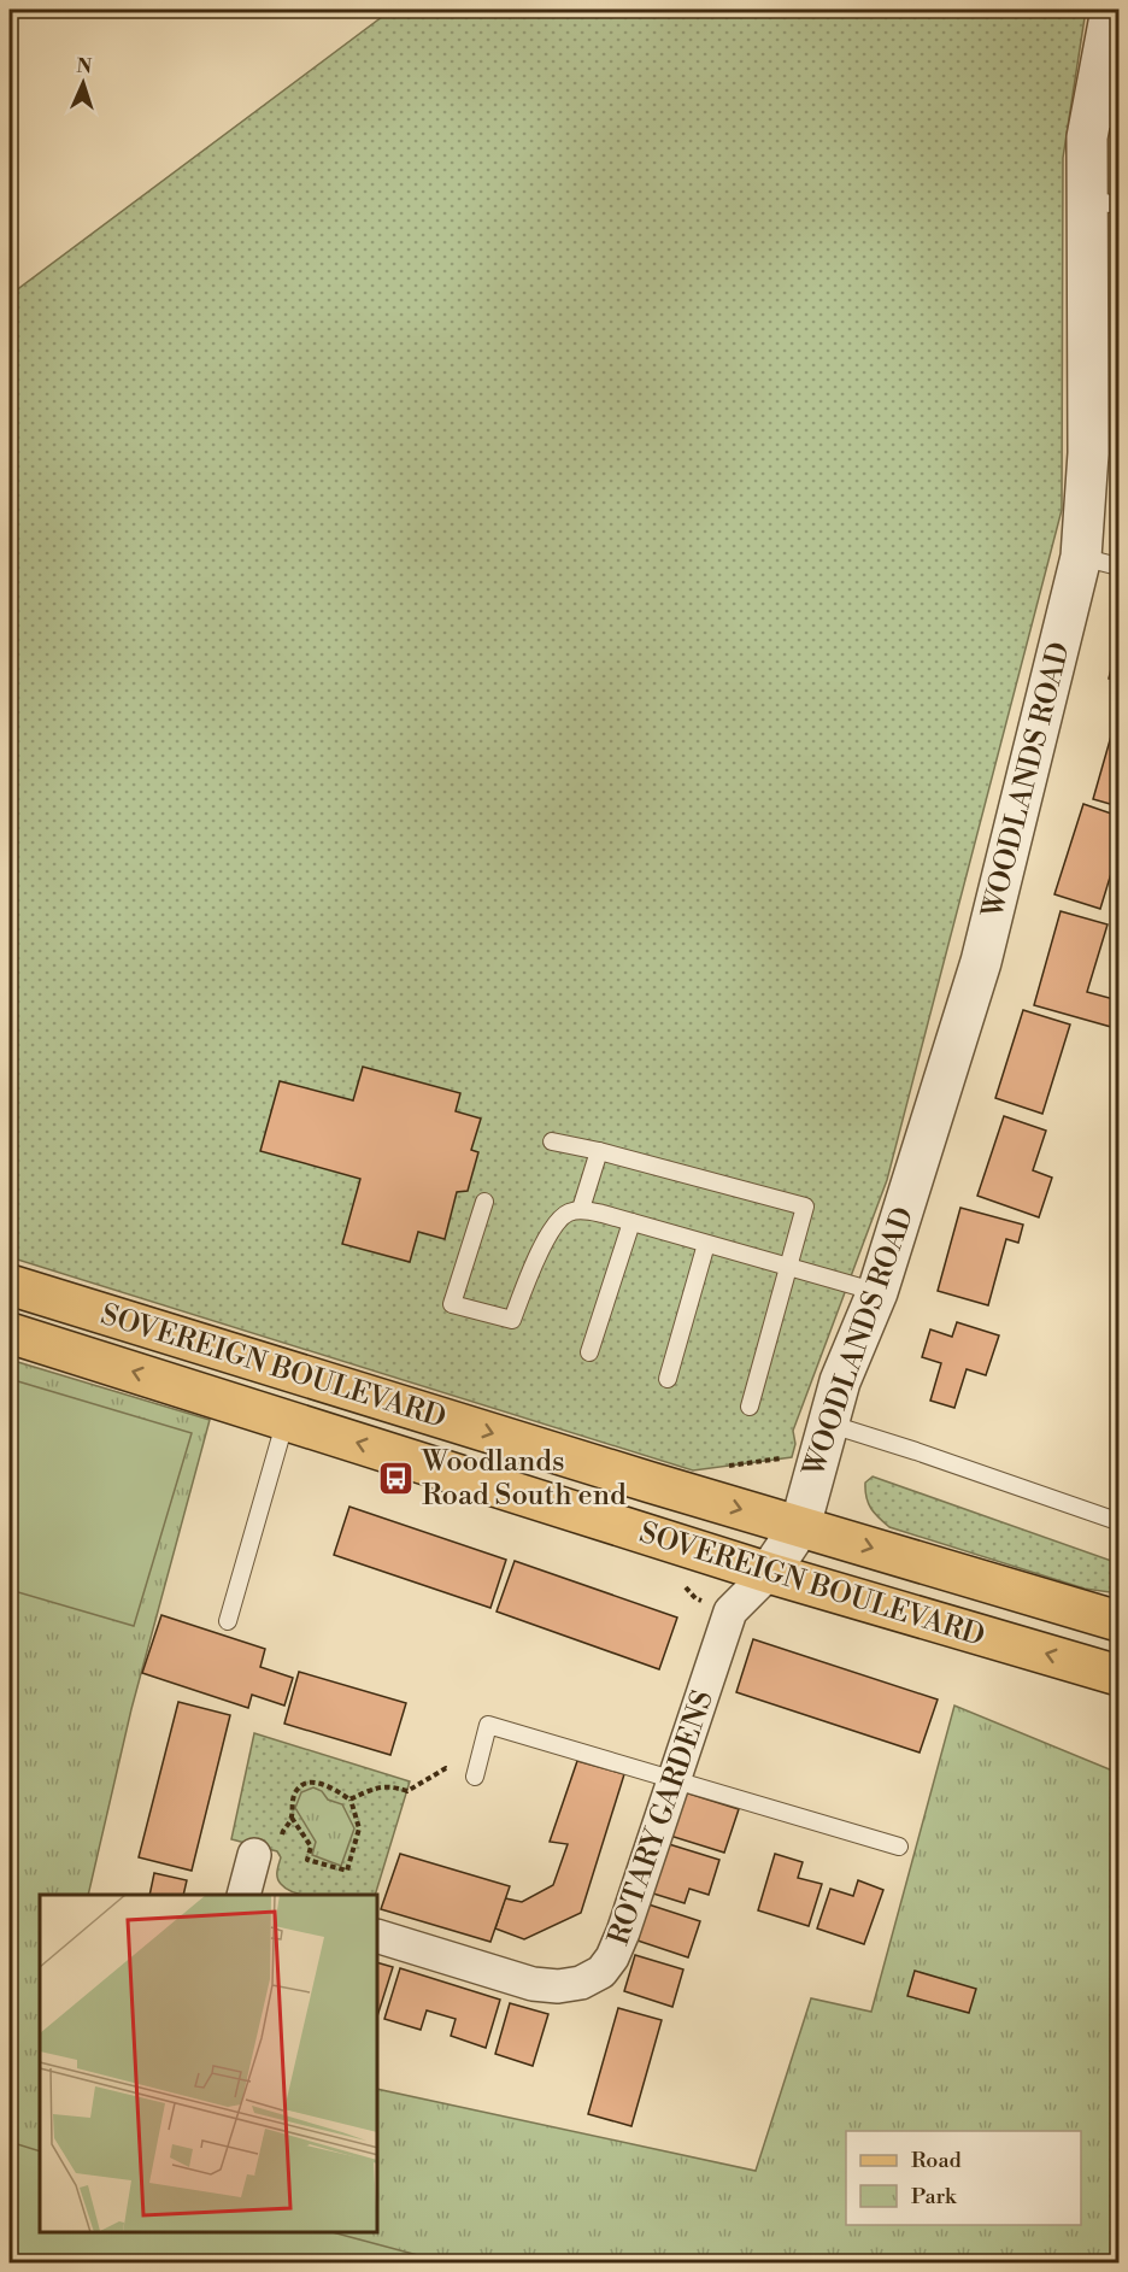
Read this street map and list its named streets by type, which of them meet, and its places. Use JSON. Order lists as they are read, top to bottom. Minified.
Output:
{"streets":{"main road":["SOVEREIGN BOULEVARD"],"street":["WOODLANDS ROAD","ROTARY GARDENS"]},"crossings":[["WOODLANDS ROAD","SOVEREIGN BOULEVARD"],["WOODLANDS ROAD","ROTARY GARDENS"],["SOVEREIGN BOULEVARD","ROTARY GARDENS"]],"places":{"bus stop":["Woodlands Road South end"]},"legend":["Road","Park"],"north":"top"}
